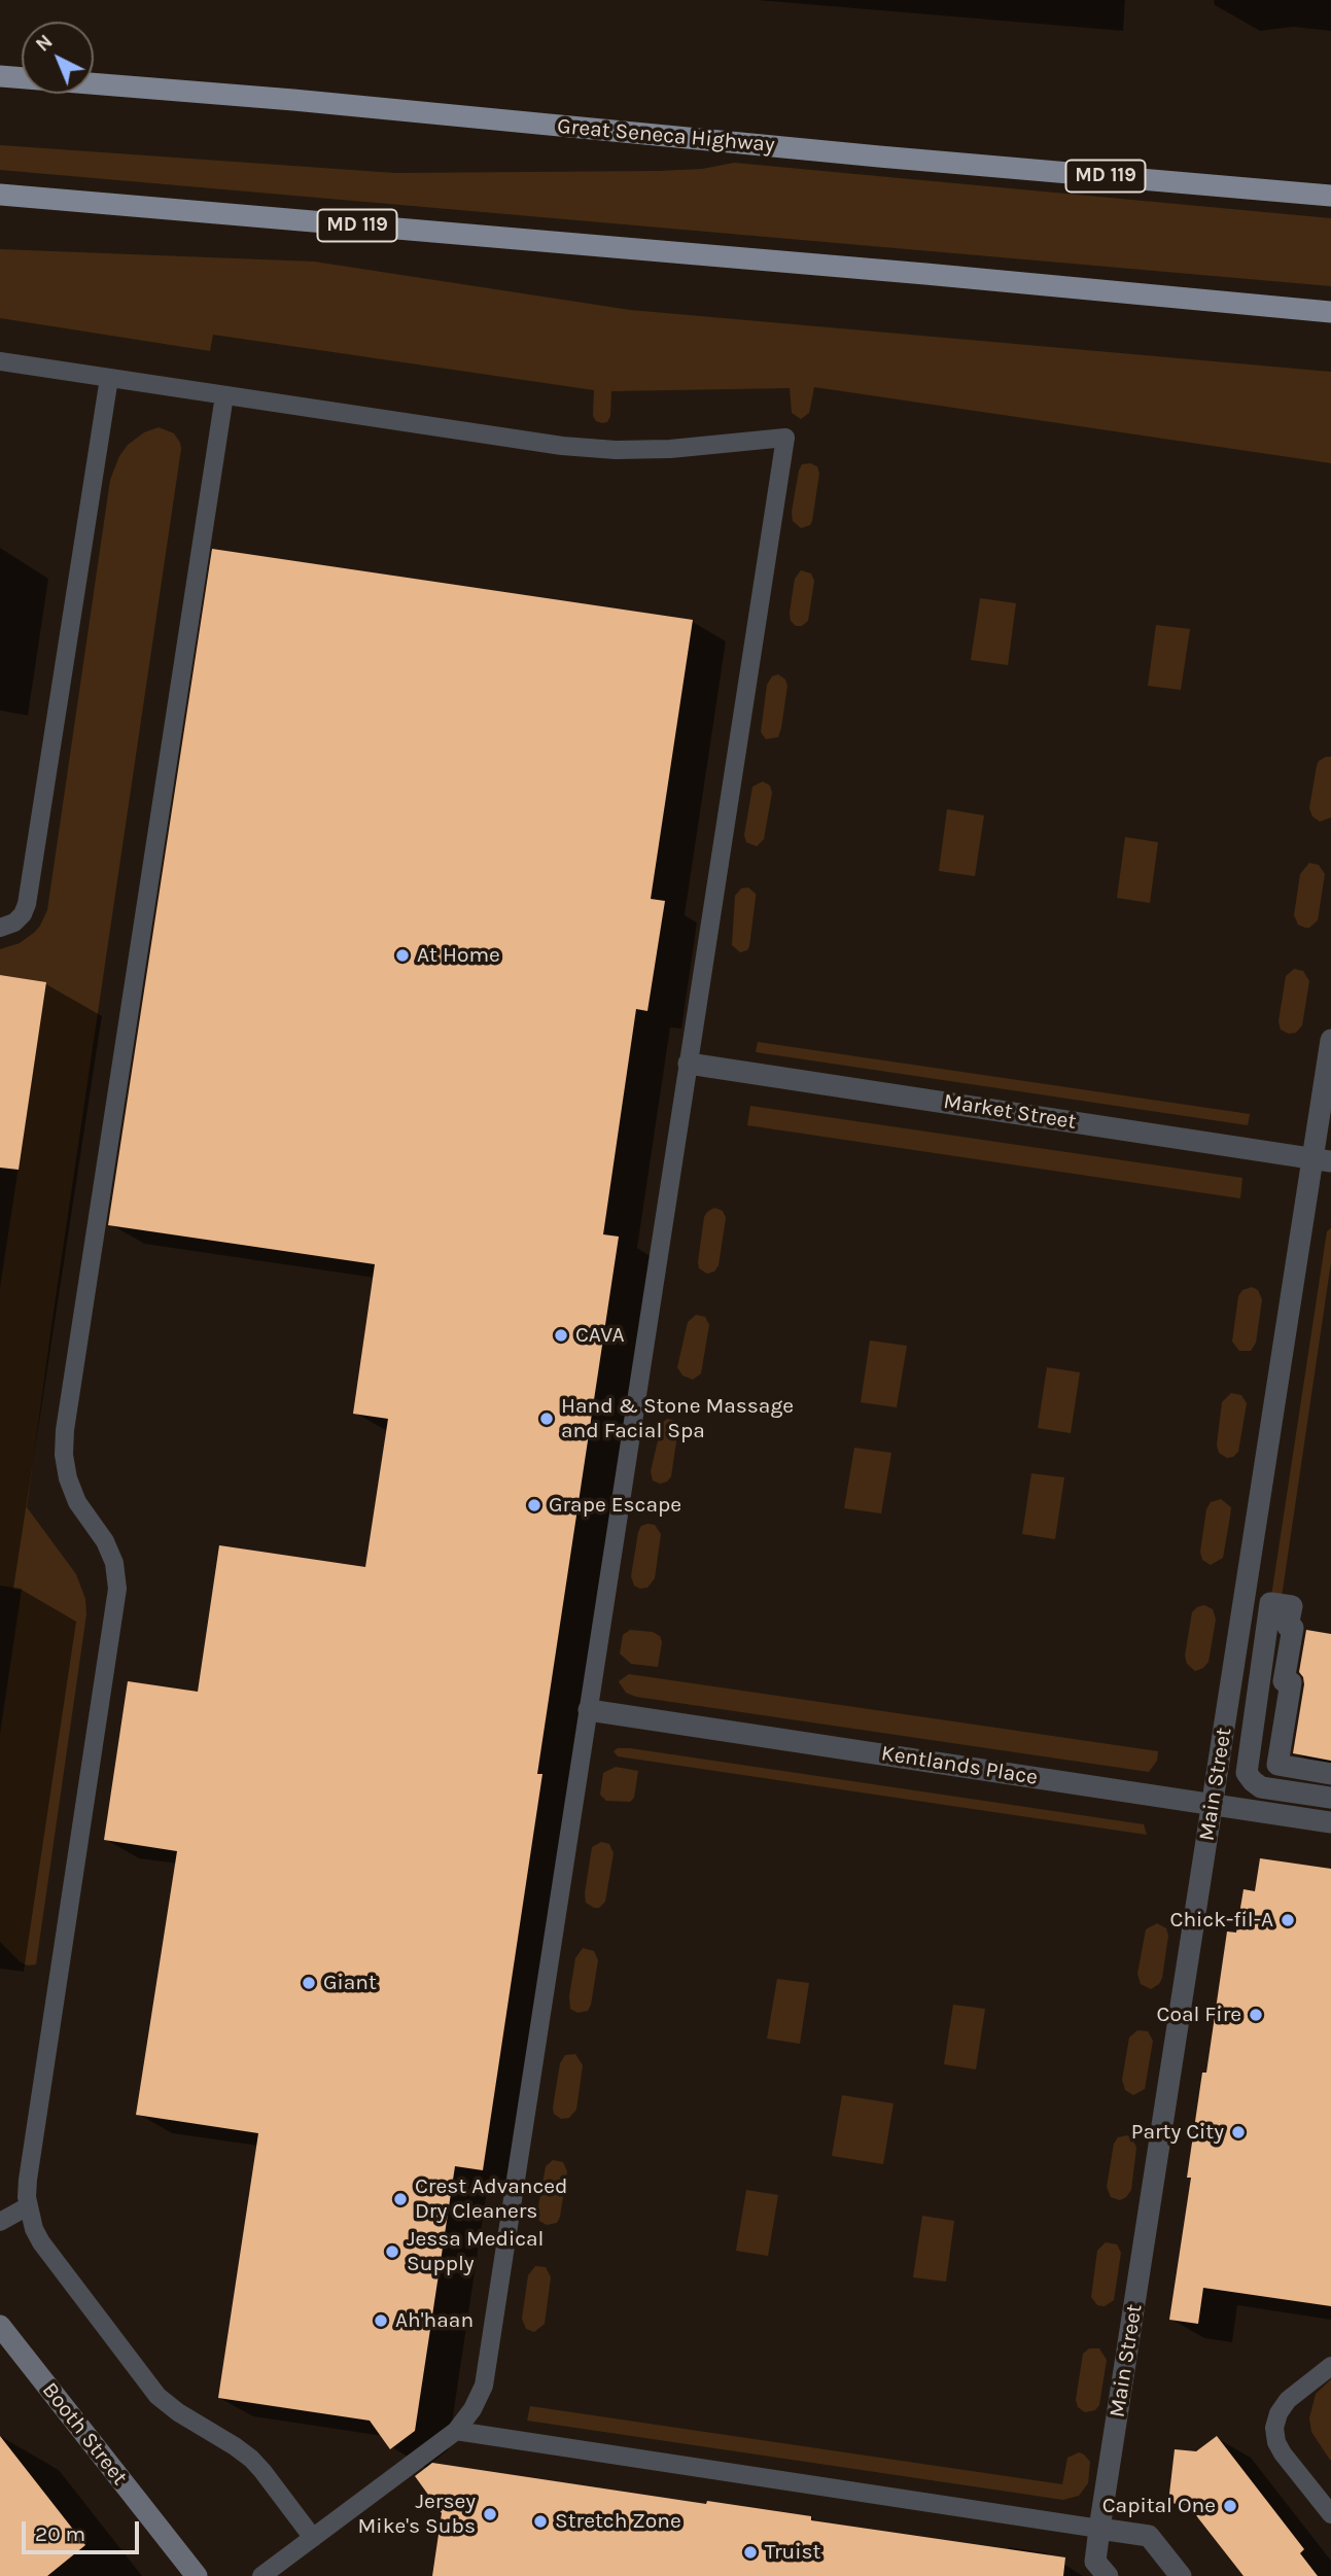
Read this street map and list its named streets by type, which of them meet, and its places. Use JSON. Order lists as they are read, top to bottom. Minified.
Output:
{"streets":{"main road":["Great Seneca Highway","MD 119"],"street":["Market Street","Kentlands Place","Main Street","Booth Street"]},"crossings":[["Market Street","Main Street"],["Kentlands Place","Main Street"]],"places":["At Home","CAVA","Hand & Stone Massage and Facial Spa","Grape Escape","Chick-fil-A","Giant","Coal Fire","Party City","Crest Advanced Dry Cleaners","Jessa Medical Supply","Ah'haan","Capital One","Jersey Mike's Subs","Stretch Zone","Truist"],"scale_bar":"20 m","north":"top left"}
